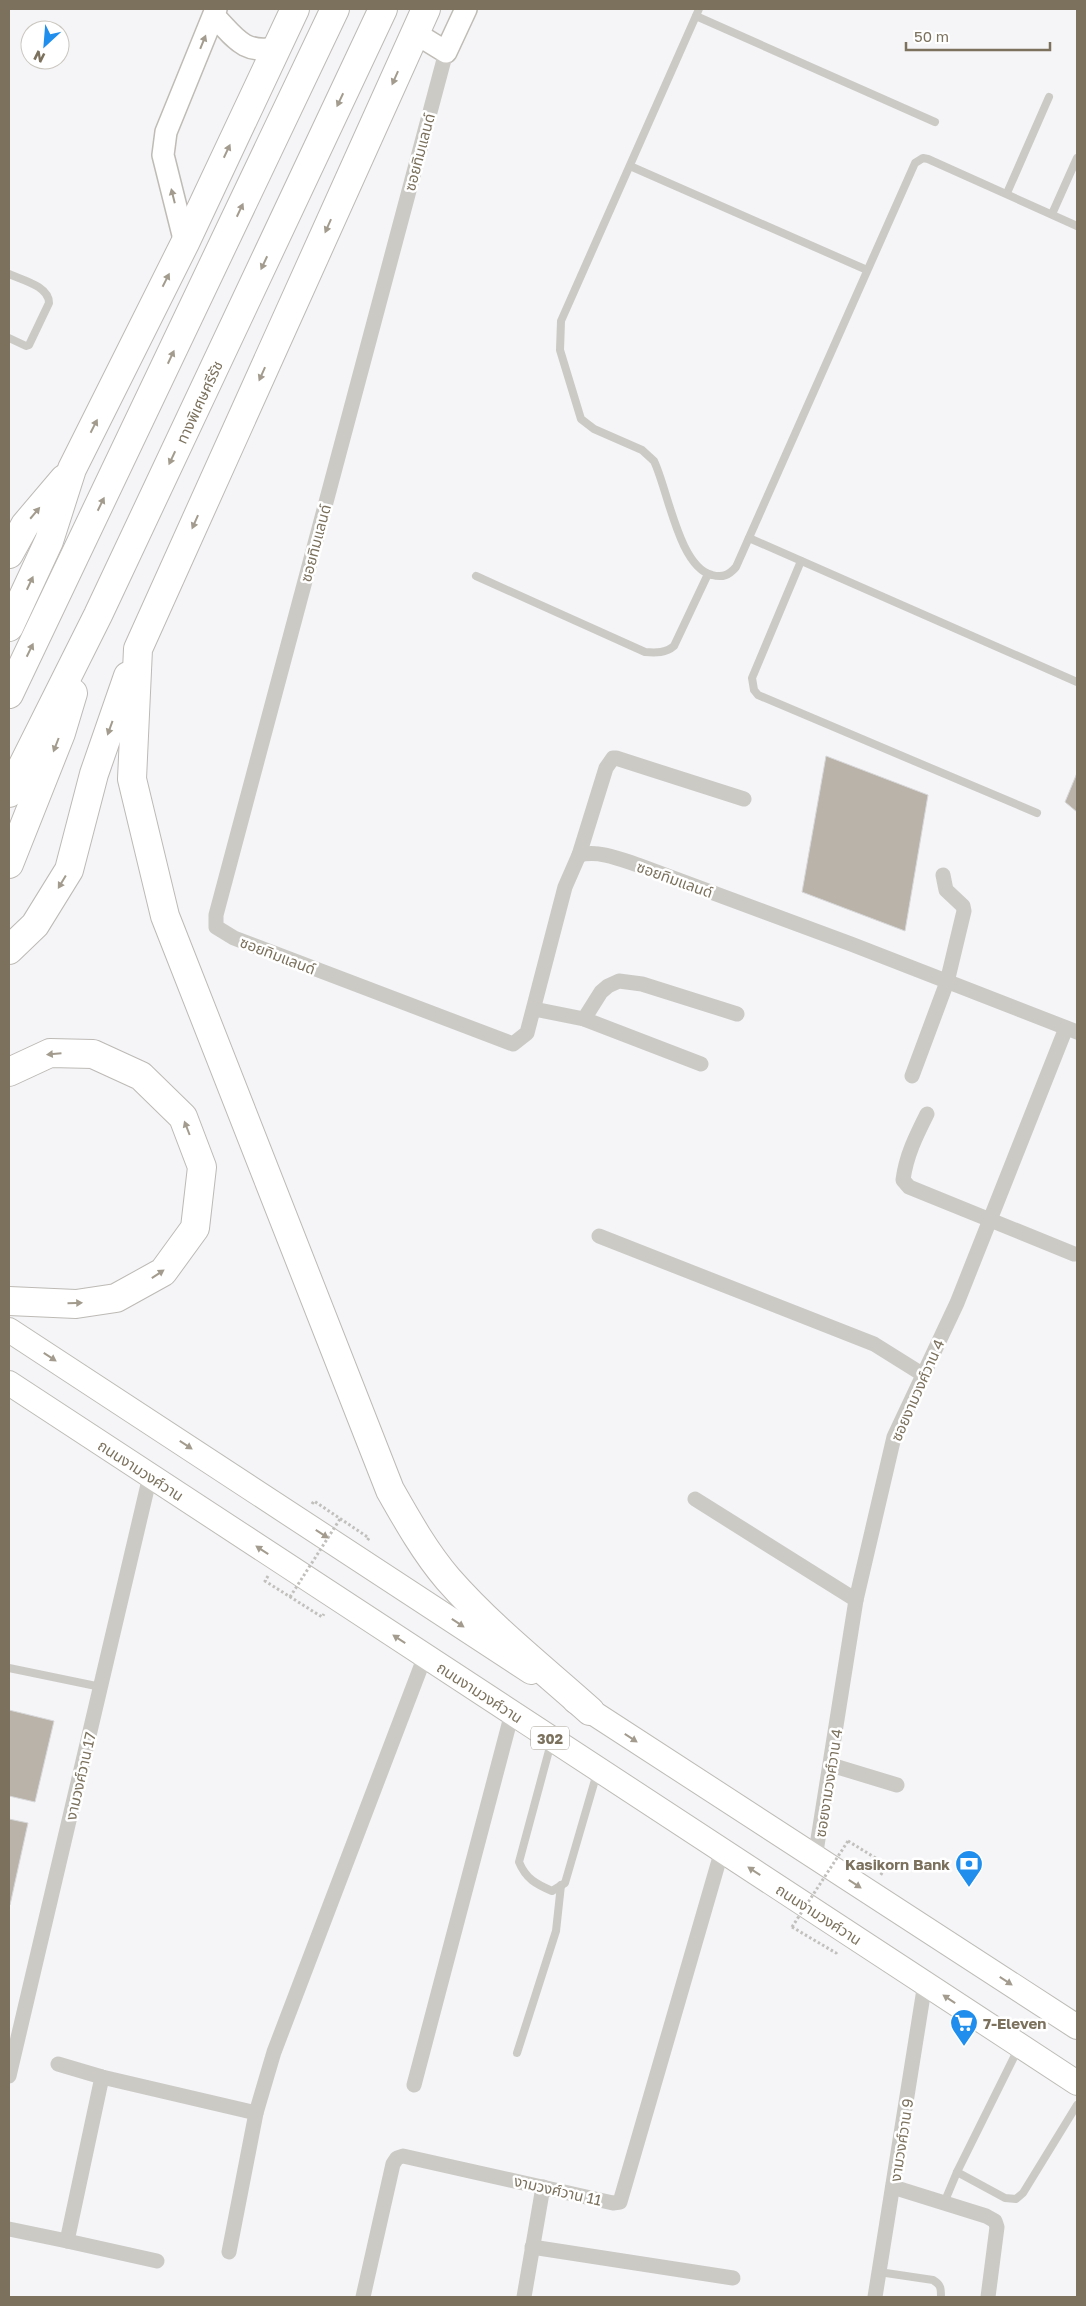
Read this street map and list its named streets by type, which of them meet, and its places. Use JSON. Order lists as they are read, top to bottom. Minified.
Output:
{"streets":{"highway":["ทางพิเศษศรีรัช"],"main road":["ถนนงามวงศ์วาน","302"],"street":["ซอยทิมแลนด์","ซอยงามวงศ์วาน 4","งามวงศ์วาน 17","งามวงศ์วาน 9","งามวงศ์วาน 11"]},"crossings":[["ซอยทิมแลนด์","ซอยงามวงศ์วาน 4"],["ถนนงามวงศ์วาน","งามวงศ์วาน 17"],["ถนนงามวงศ์วาน","งามวงศ์วาน 9"],["ถนนงามวงศ์วาน","งามวงศ์วาน 11"]],"places":{"bank":["Kasikorn Bank"],"supermarket":["7-Eleven"]},"scale_bar":"50 m","north":"bottom left"}
